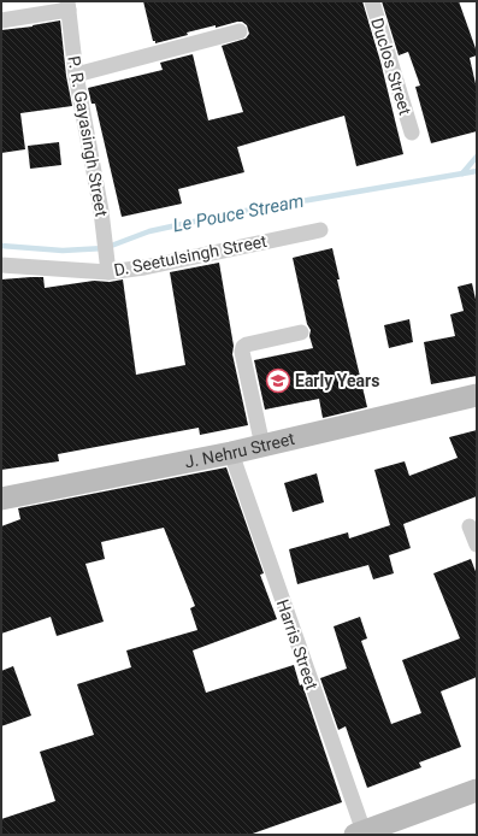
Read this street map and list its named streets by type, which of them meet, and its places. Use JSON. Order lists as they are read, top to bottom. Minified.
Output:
{"streets":{"main road":["J. Nehru Street"],"street":["Duclos Street","P. R. Gayasingh Street","D. Seetulsingh Street","Harris Street"]},"crossings":[["P. R. Gayasingh Street","D. Seetulsingh Street"],["J. Nehru Street","Harris Street"]],"water":["Le Pouce Stream"],"places":{"school or university":["Early Years"]}}
